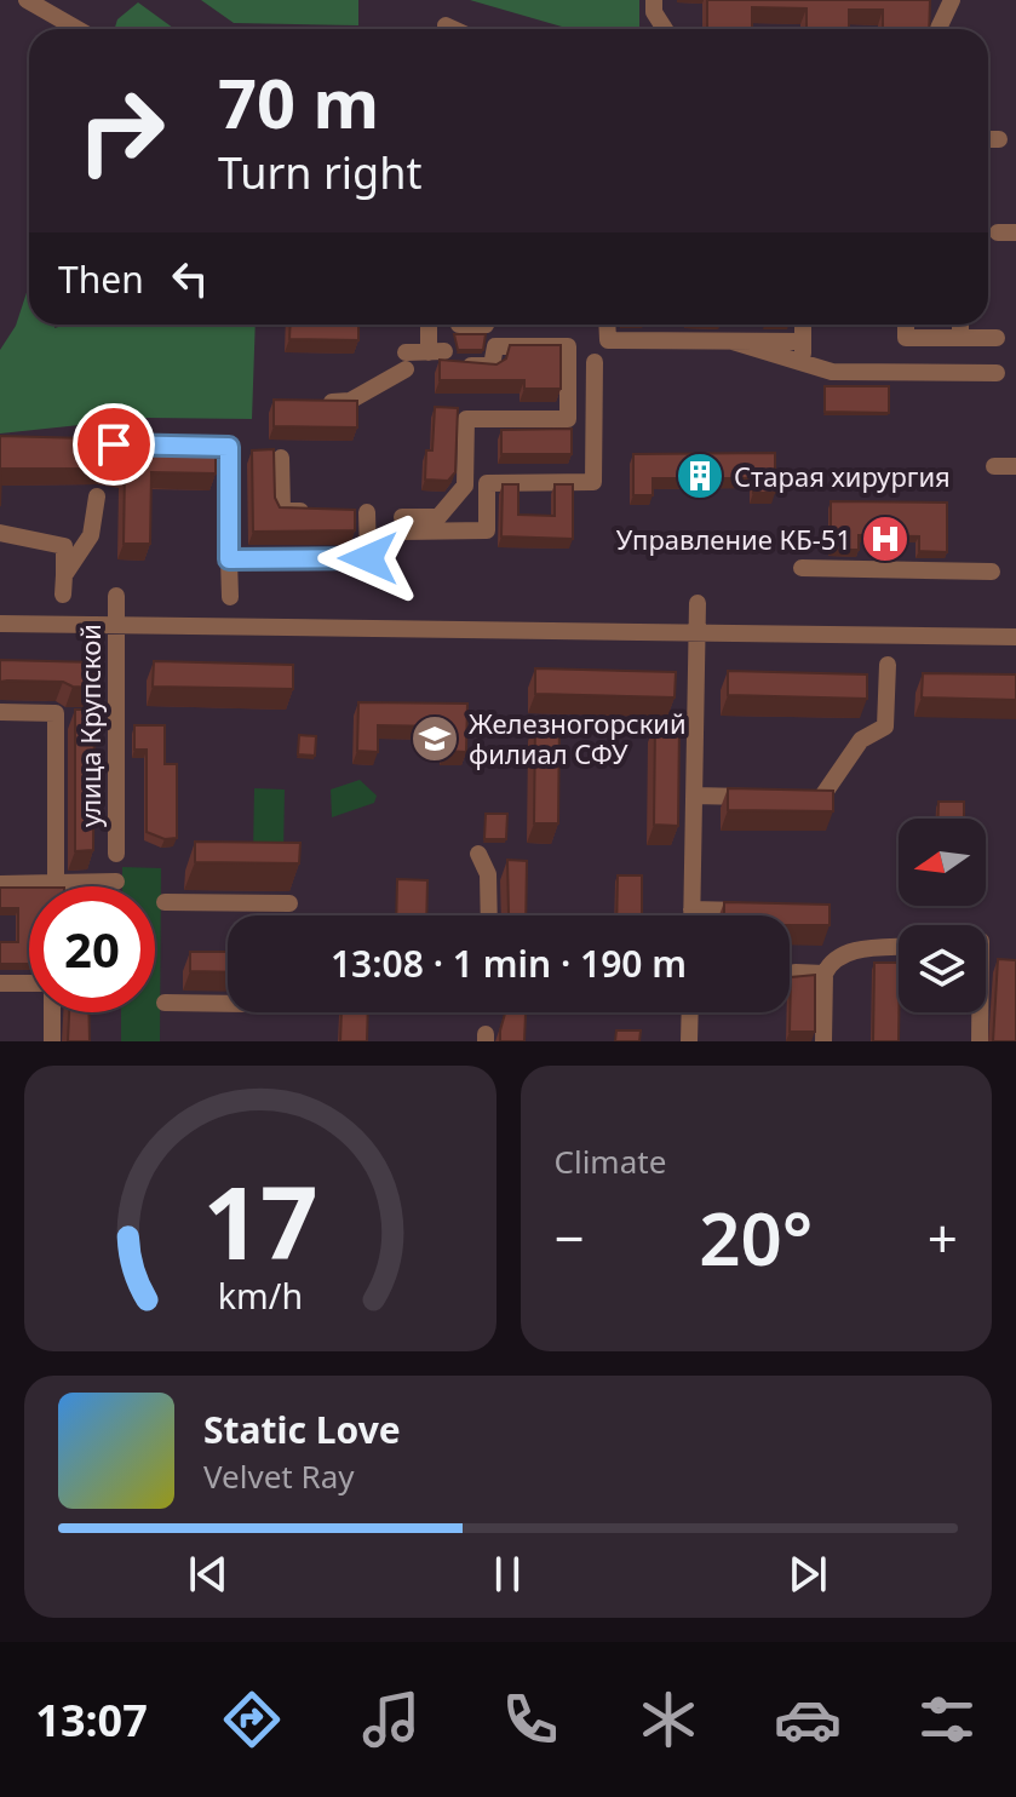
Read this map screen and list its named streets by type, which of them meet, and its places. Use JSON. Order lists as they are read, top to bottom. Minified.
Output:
{"streets":{"street":["улица Крупской"]},"places":{"building":["Старая хирургия"],"hospital":["Управление КБ-51"],"school or university":["Железногорский филиал СФУ"]},"north":"left","page":{"turn":["70 m","Turn right"],"then":"Then","limit":"20","trip":"13:08 · 1 min · 190 m","tile":"Climate","heat":["−","20°","+"],"song":["Static Love","Velvet Ray"],"tabs":"13:07","gauge":["17","km/h"]}}
